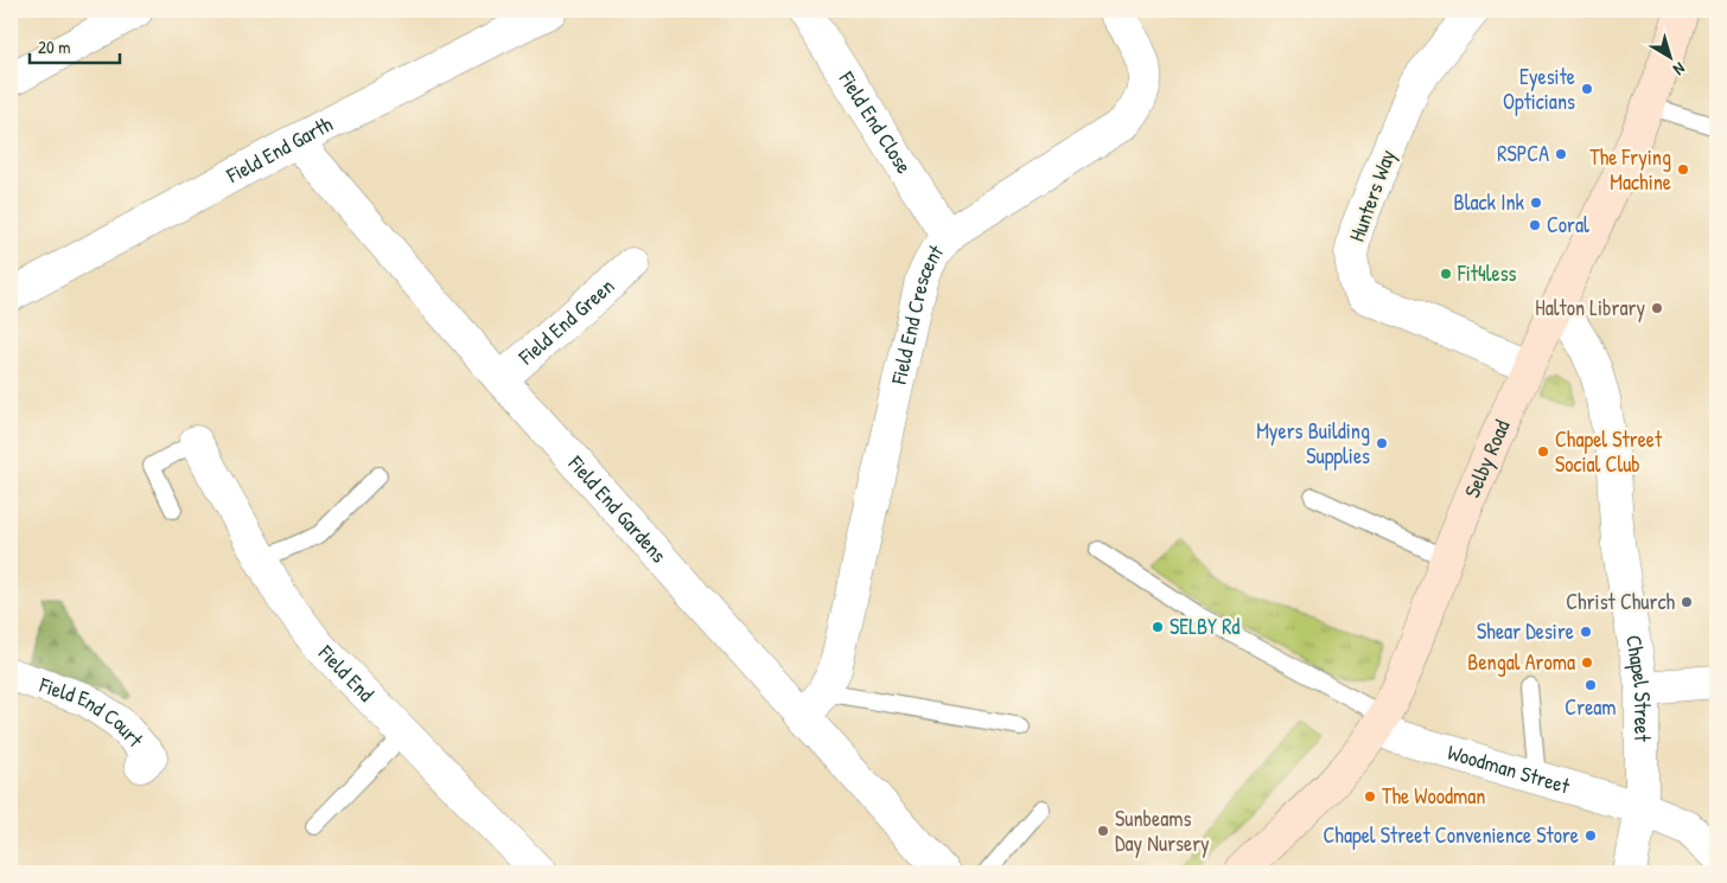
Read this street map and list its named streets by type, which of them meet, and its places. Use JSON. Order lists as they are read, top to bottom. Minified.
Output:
{"streets":{"main road":["Selby Road"],"street":["Field End Close","Field End Garth","Hunters Way","Field End Crescent","Field End Green","Field End Gardens","Field End","Chapel Street","Field End Court","Woodman Street"]},"crossings":[["Field End Close","Field End Crescent"],["Field End Garth","Field End Gardens"],["Hunters Way","Selby Road"],["Field End Crescent","Field End Gardens"],["Field End Green","Field End Gardens"],["Selby Road","Chapel Street"],["Selby Road","Woodman Street"],["Chapel Street","Woodman Street"]],"places":["Eyesite Opticians","RSPCA","The Frying Machine","Black Ink","Coral","Fit4less","Halton Library","Myers Building Supplies","Chapel Street Social Club","Christ Church","SELBY Rd","Shear Desire","Bengal Aroma","Cream","The Woodman","Sunbeams Day Nursery","Chapel Street Convenience Store"],"scale_bar":"20 m","north":"bottom right"}
